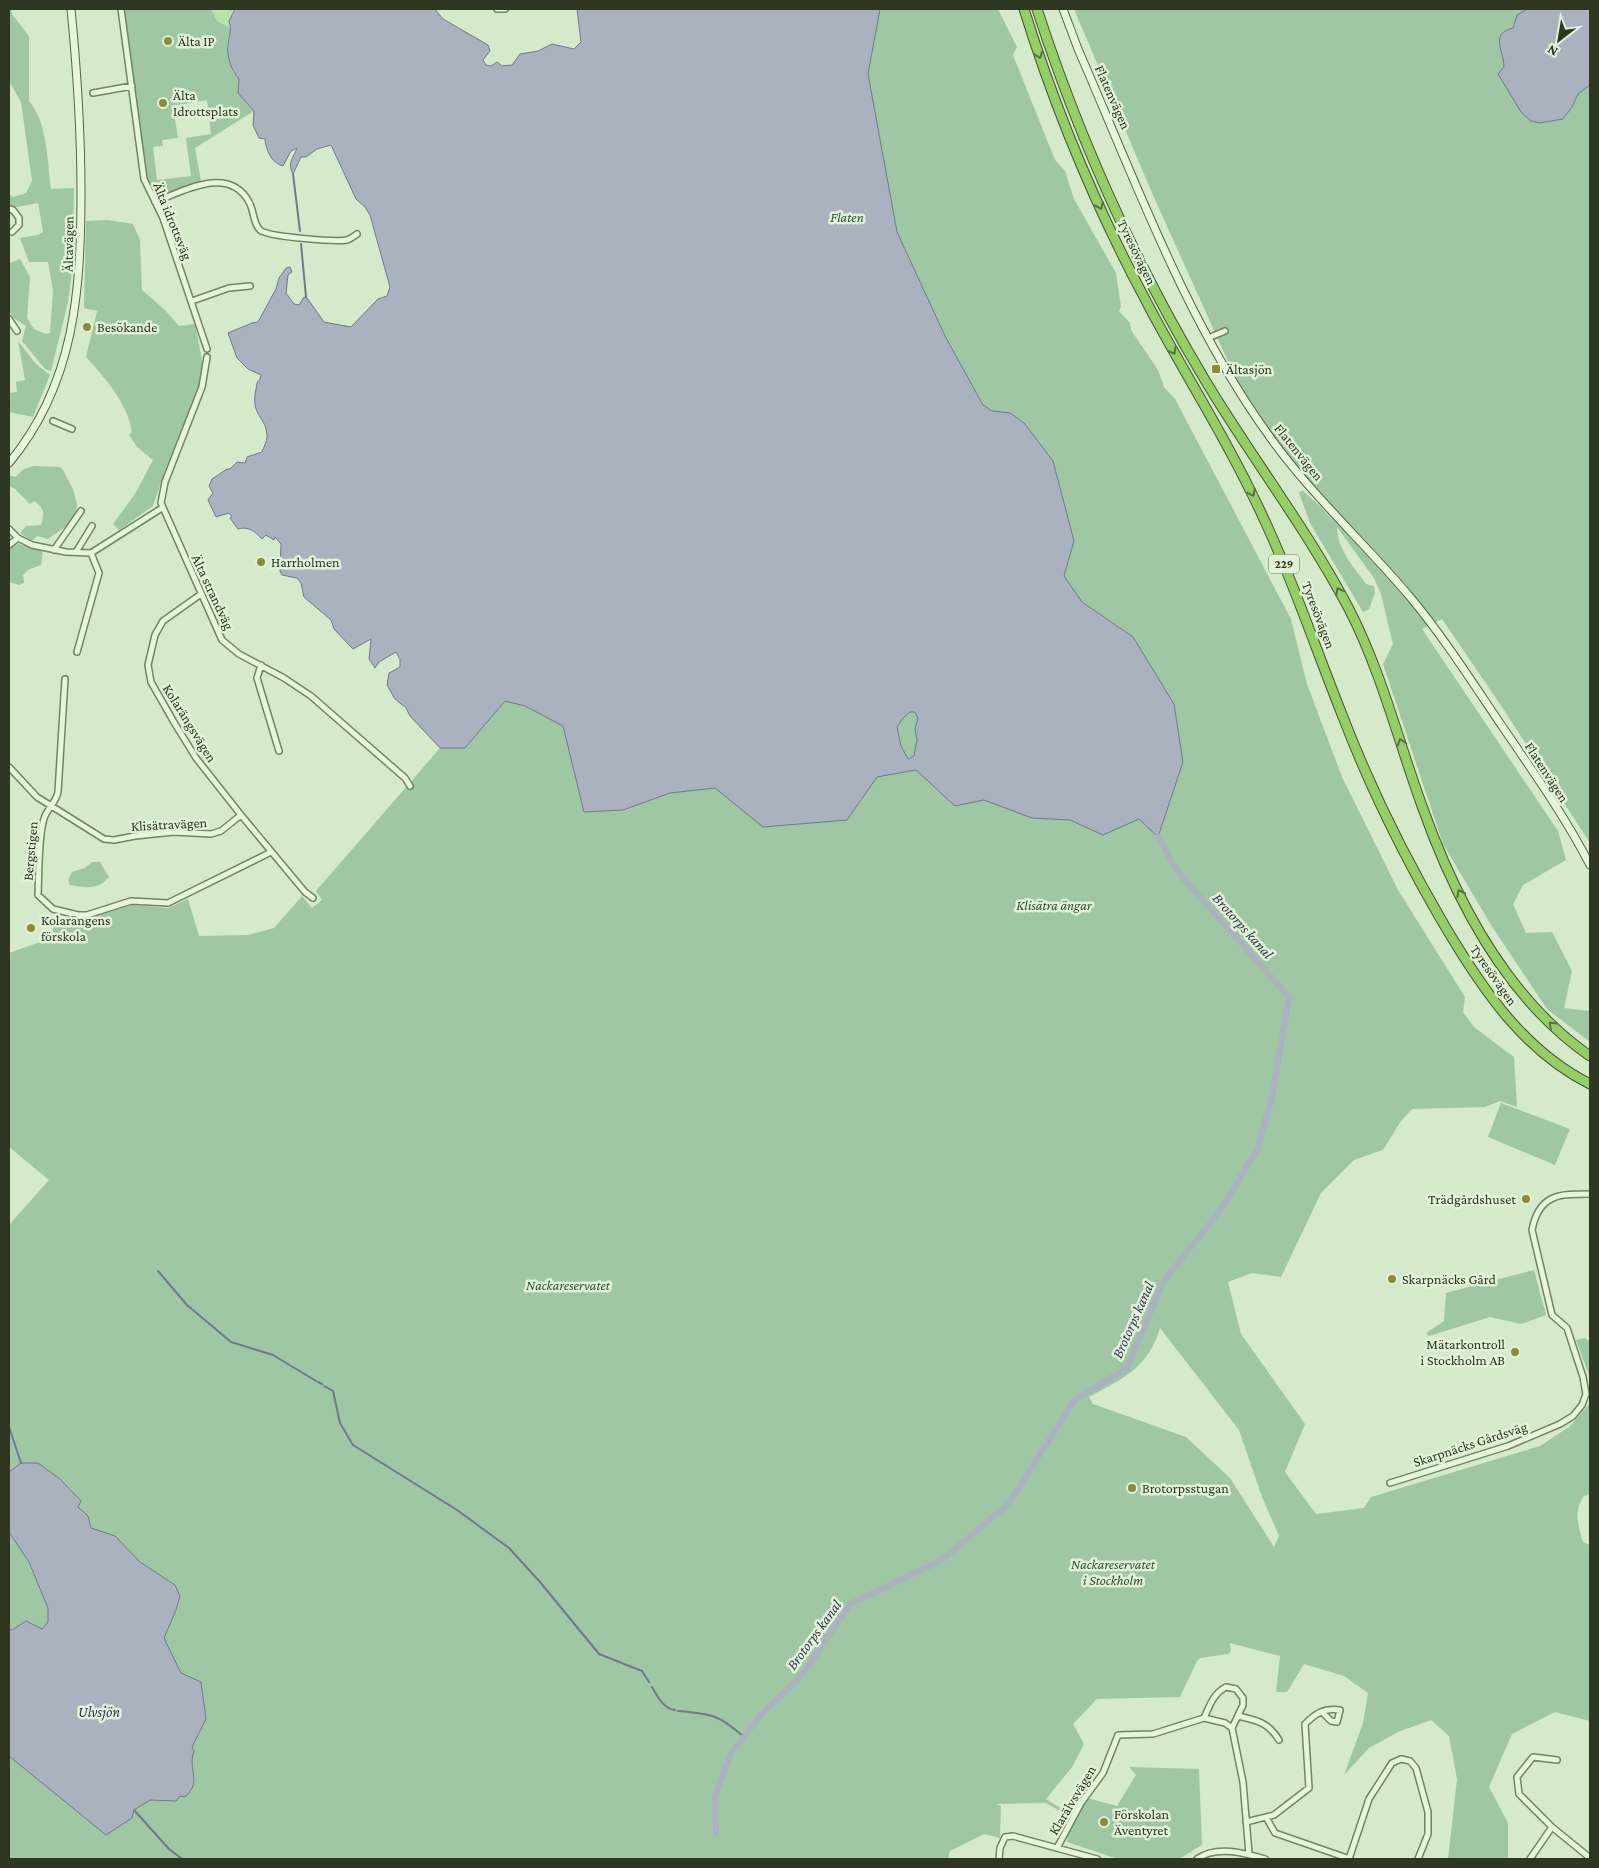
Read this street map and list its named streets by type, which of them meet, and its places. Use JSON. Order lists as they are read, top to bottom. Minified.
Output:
{"streets":{"highway":["Tyresövägen","229"],"street":["Flatenvägen","Älta idrottsväg","Ältavägen","Älta strandväg","Kolarängsvägen","Klisätravägen","Bergstigen","Skarpnäcks Gårdsväg","Klarälvsvägen"]},"crossings":[["Älta strandväg","Kolarängsvägen"],["Kolarängsvägen","Klisätravägen"],["Klisätravägen","Bergstigen"]],"water":["Brotorps kanal","Ulvsjön"],"parks":["Flaten","Klisätra ängar","Nackareservatet","Nackareservatet i Stockholm"],"places":{"other":["Älta IP","Älta Idrottsplats","Besökande","Harrholmen","Kolarängens förskola","Trädgårdshuset","Skarpnäcks Gård","Mätarkontroll i Stockholm AB","Brotorpsstugan","Förskolan Äventyret"],"transit":["Ältasjön"]},"north":"bottom left"}
